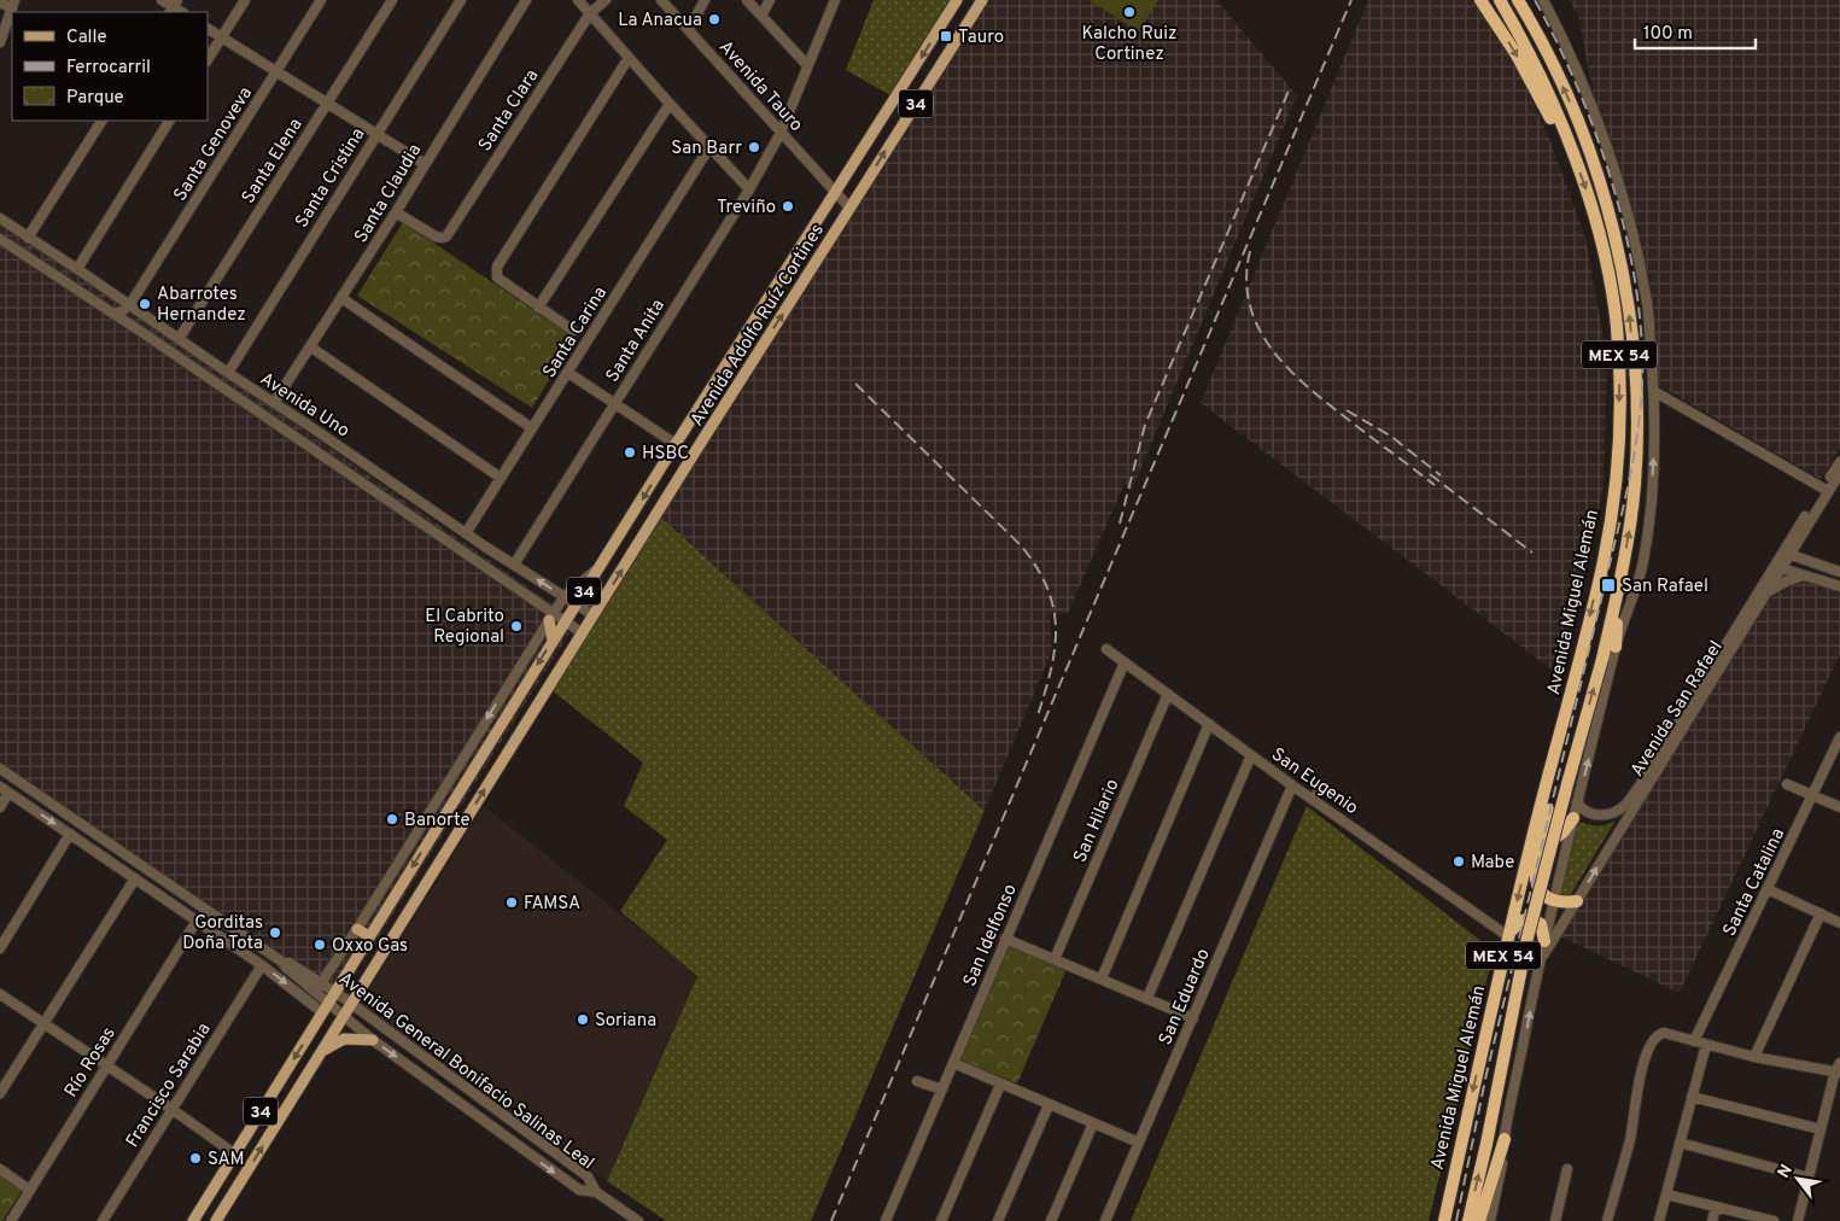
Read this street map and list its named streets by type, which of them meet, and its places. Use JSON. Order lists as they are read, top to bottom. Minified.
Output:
{"streets":{"highway":["MEX 54","Avenida Miguel Alemán"],"main road":["34","Avenida Adolfo Ruíz Cortines"],"street":["Avenida Tauro","Santa Clara","Santa Genoveva","Santa Elena","Santa Cristina","Santa Claudia","Santa Carina","Santa Anita","Avenida Uno","Avenida San Rafael","San Eugenio","San Hilario","Santa Catalina","San Idelfonso","San Eduardo","Río Rosas","Avenida General Bonifacio Salinas Leal","Francisco Sarabia"]},"crossings":[["Avenida Tauro","Avenida Adolfo Ruíz Cortines"],["Avenida Tauro","Santa Anita"],["Santa Clara","Santa Claudia"],["Santa Genoveva","Avenida Uno"],["Santa Elena","Avenida Uno"],["Santa Cristina","Avenida Uno"],["Santa Claudia","Avenida Uno"],["Avenida Adolfo Ruíz Cortines","Avenida Uno"],["Avenida Adolfo Ruíz Cortines","Avenida General Bonifacio Salinas Leal"],["Santa Carina","Avenida Uno"],["Santa Anita","Avenida Uno"],["Avenida Miguel Alemán","San Eugenio"],["San Eugenio","San Hilario"],["San Eugenio","San Idelfonso"],["San Eugenio","San Eduardo"]],"places":{"other":["Kalcho Ruiz Cortinez","La Anacua","San Barr","Treviño","Abarrotes Hernandez","HSBC","El Cabrito Regional","Banorte","Mabe","FAMSA","Gorditas Doña Tota","Oxxo Gas","Soriana","SAM"],"transit":["Tauro","San Rafael"]},"legend":["Calle","Ferrocarril","Parque"],"scale_bar":"100 m","north":"top left"}
